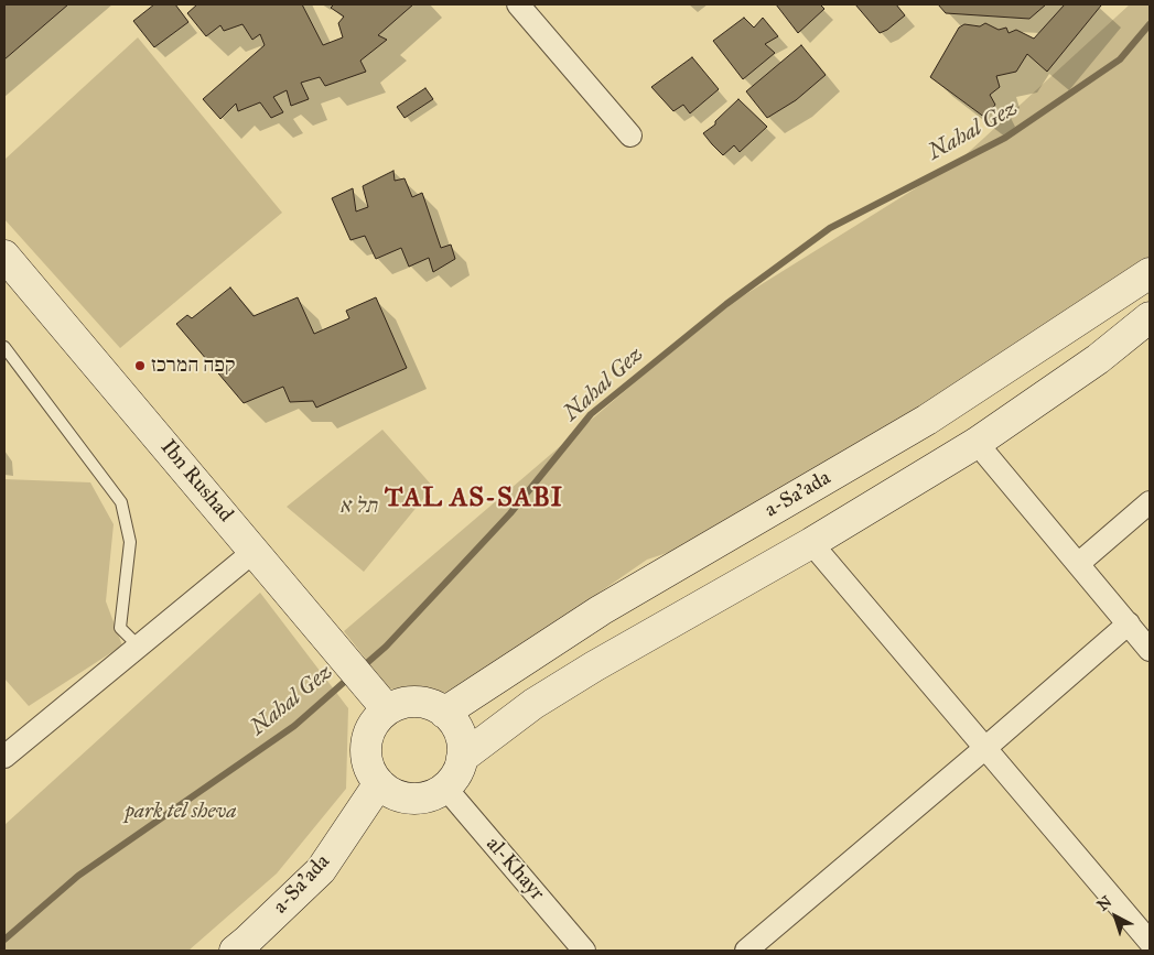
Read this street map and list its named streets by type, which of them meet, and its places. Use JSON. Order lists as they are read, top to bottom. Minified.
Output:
{"streets":{"street":["Ibn Rushad","a-Sa'ada","al-Khayr"]},"crossings":[["Ibn Rushad","a-Sa'ada"],["Ibn Rushad","al-Khayr"],["a-Sa'ada","al-Khayr"]],"districts":["TAL AS-SABI"],"water":["Nahal Gez"],"parks":["תל א","park tel sheva"],"places":["קפה המרכז"],"north":"top left"}
